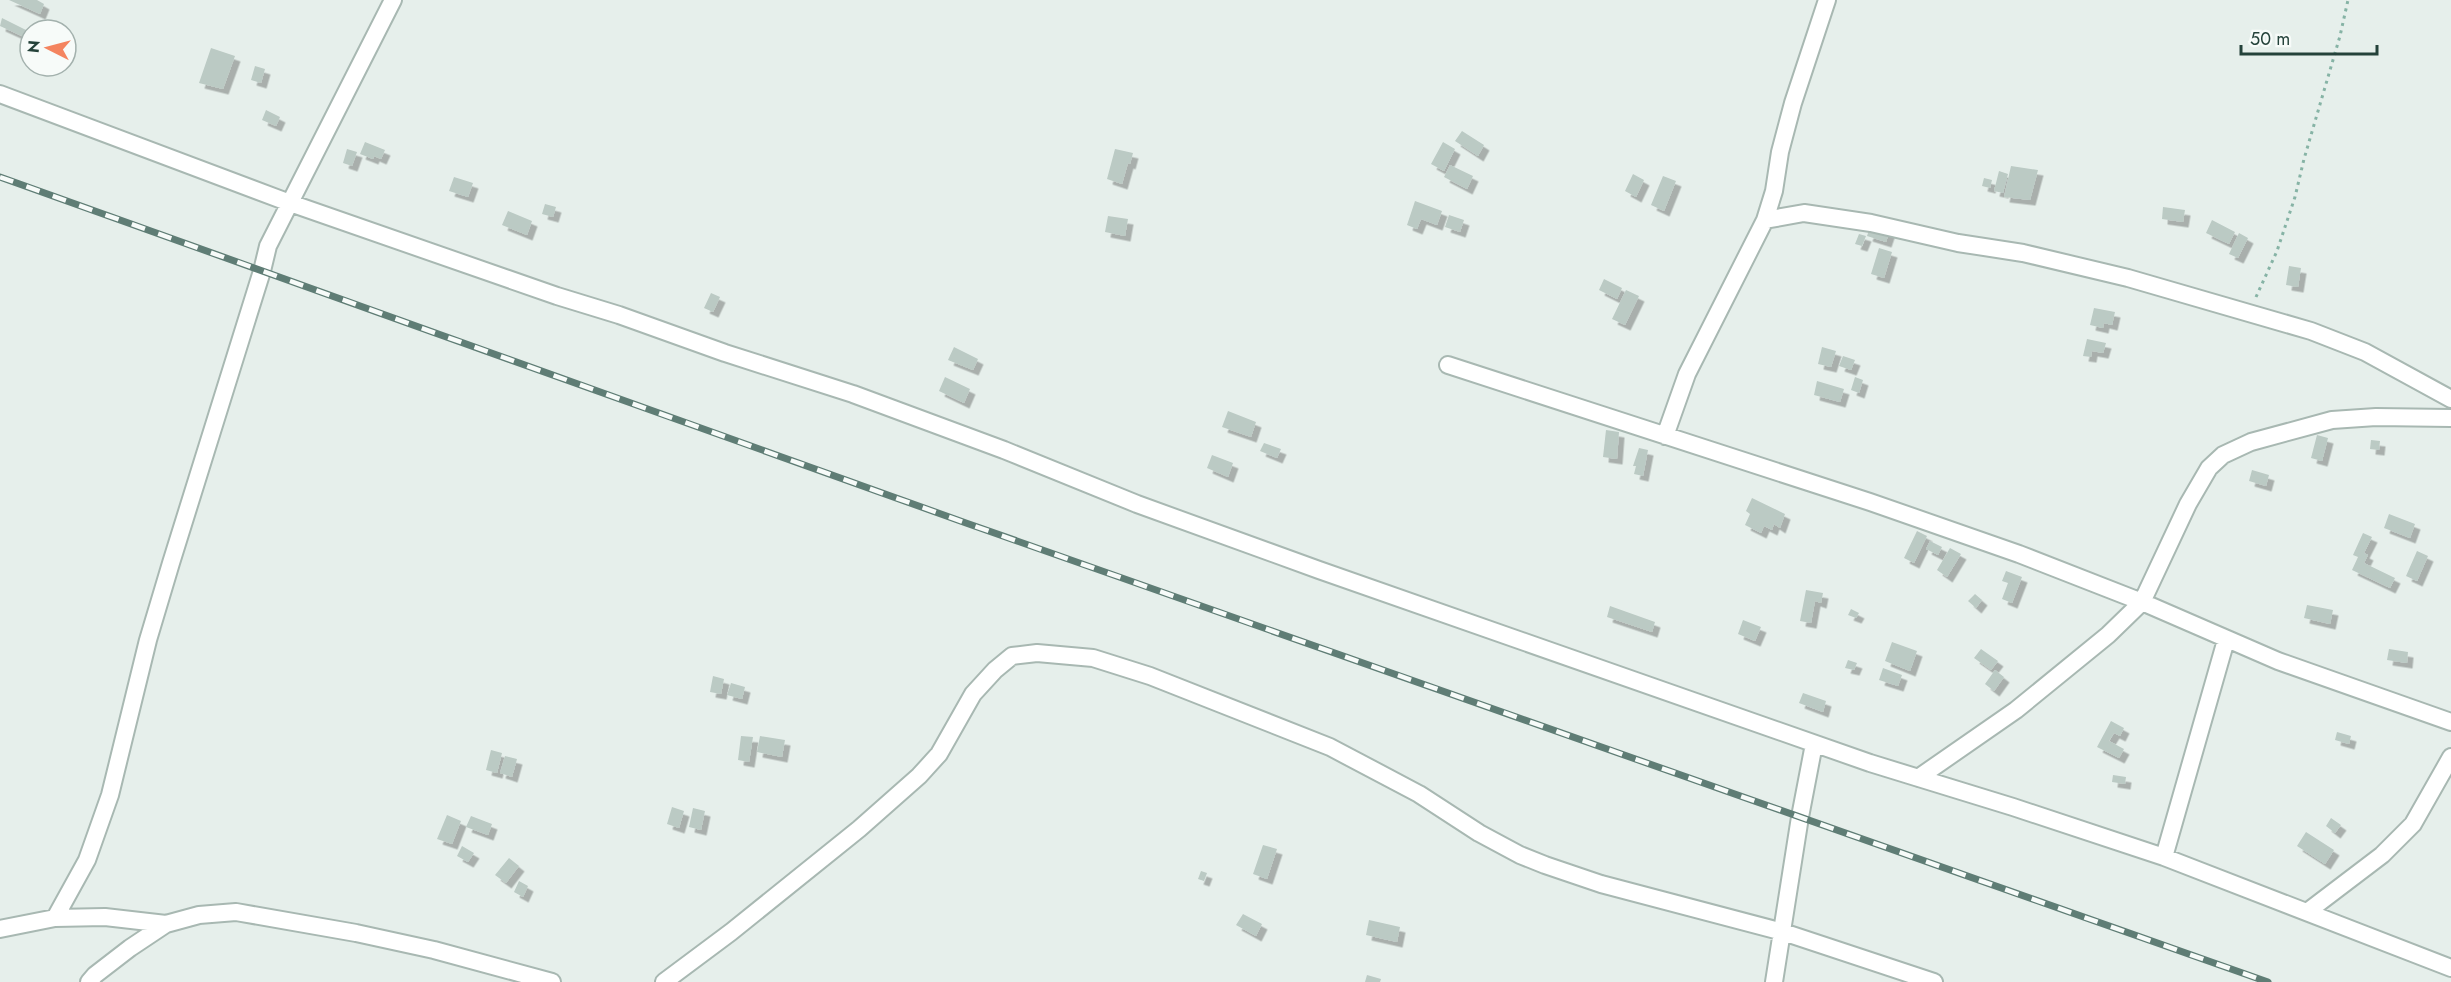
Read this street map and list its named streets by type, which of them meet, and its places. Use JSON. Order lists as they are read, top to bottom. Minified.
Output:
{"scale_bar":"50 m","north":"left"}
